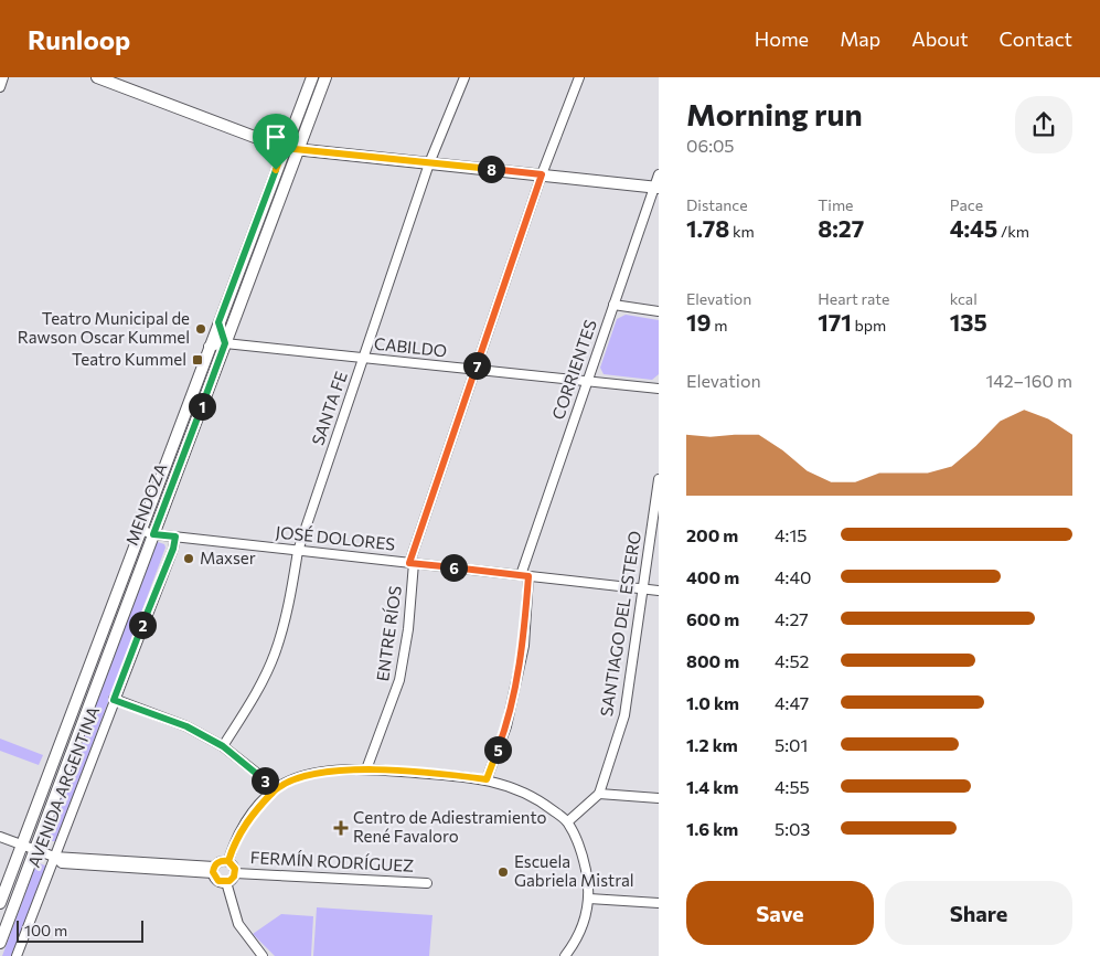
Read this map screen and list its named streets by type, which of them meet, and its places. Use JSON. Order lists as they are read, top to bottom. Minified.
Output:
{"streets":{"main road":["MENDOZA"],"street":["CABILDO","CORRIENTES","SANTA FE","JOSÉ DOLORES","SANTIAGO DEL ESTERO","ENTRE RÍOS","AVENIDA ARGENTINA","FERMÍN RODRÍGUEZ"]},"crossings":[["CABILDO","CORRIENTES"],["CABILDO","SANTA FE"],["CABILDO","MENDOZA"],["CABILDO","ENTRE RÍOS"],["CORRIENTES","JOSÉ DOLORES"],["SANTA FE","JOSÉ DOLORES"],["MENDOZA","JOSÉ DOLORES"],["JOSÉ DOLORES","SANTIAGO DEL ESTERO"],["JOSÉ DOLORES","ENTRE RÍOS"],["JOSÉ DOLORES","AVENIDA ARGENTINA"]],"places":{"other":["Teatro Municipal de Rawson Oscar Kummel","Maxser","Escuela Gabriela Mistral"],"transit":["Teatro Kummel"],"health":["Centro de Adiestramiento René Favaloro"]},"scale_bar":"100 m","page":{"header":"Runloop","nav":["Home","Map","About","Contact"],"heading":["Morning run","06:05"],"pins":["8","7","1","6","2","5","3"],"stats":[["Distance","1.78 km"],["Time","8:27"],["Pace","4:45 /km"],["Elevation","19 m"],["Heart rate","171 bpm"],["kcal","135"]],"chart":["Elevation","142–160 m"],"list":[{"name":"200 m","note":"4:15"},{"name":"400 m","note":"4:40"},{"name":"600 m","note":"4:27"},{"name":"800 m","note":"4:52"},{"name":"1.0 km","note":"4:47"},{"name":"1.2 km","note":"5:01"},{"name":"1.4 km","note":"4:55"},{"name":"1.6 km","note":"5:03"}],"buttons":["Save","Share"],"scale":"100 m"}}
